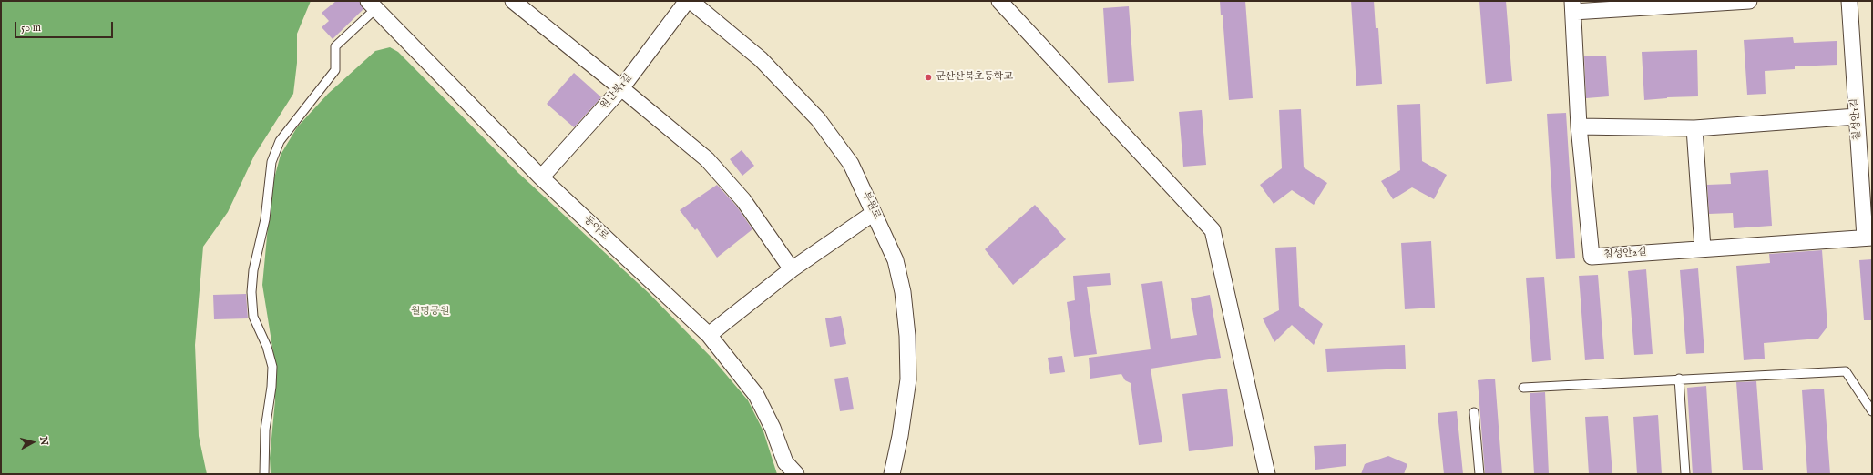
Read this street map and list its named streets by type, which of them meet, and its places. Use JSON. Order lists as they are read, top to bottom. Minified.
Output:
{"streets":{"street":["원산북1길","칠성안1길","부원로","동아로","칠성안2길"]},"crossings":[["원산북1길","동아로"],["칠성안1길","칠성안2길"]],"parks":["월명공원"],"places":["군산산북초등학교"],"scale_bar":"50 m","north":"right"}
